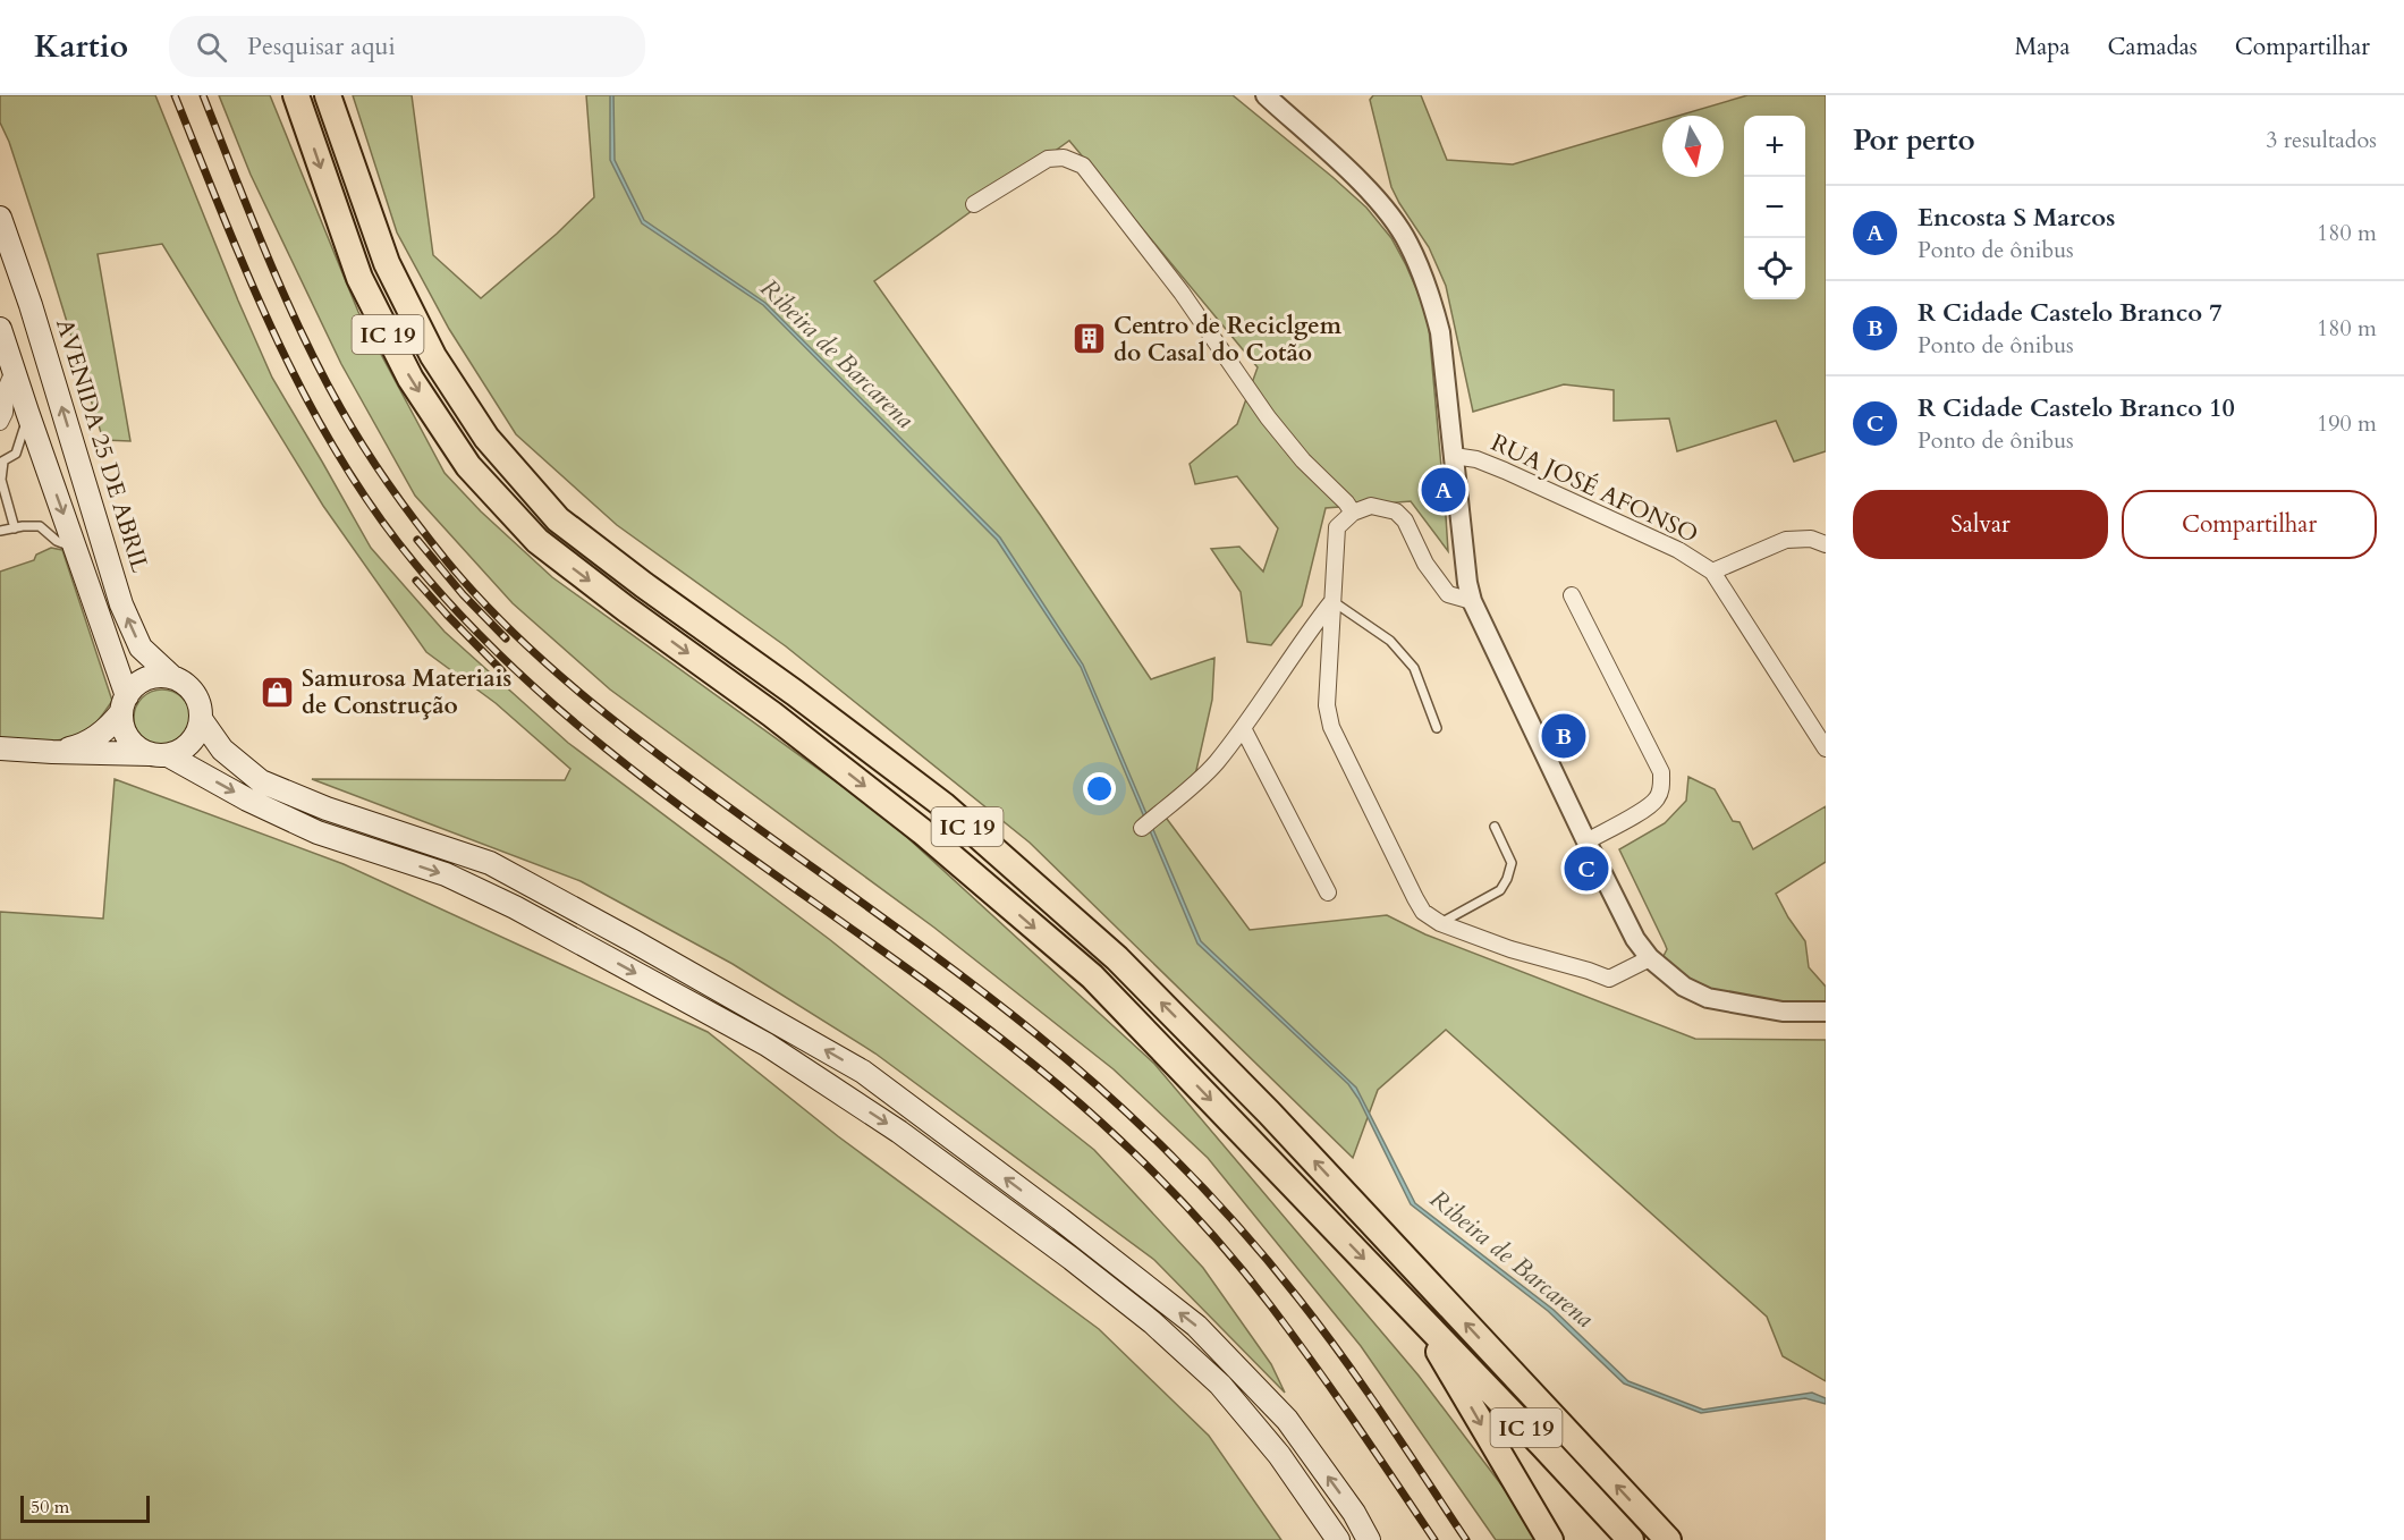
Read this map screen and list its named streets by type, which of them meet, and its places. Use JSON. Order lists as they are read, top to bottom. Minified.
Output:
{"streets":{"highway":["IC 19"],"main road":["AVENIDA 25 DE ABRIL"],"street":["RUA JOSÉ AFONSO"]},"water":["Ribeira de Barcarena"],"places":{"building":["Centro de Reciclgem do Casal do Cotão"],"shop":["Samurosa Materiais de Construção"]},"scale_bar":"50 m","north":"bottom","page":{"header":"Kartio","search":"Pesquisar aqui","nav":["Mapa","Camadas","Compartilhar"],"heading":["Por perto","3 resultados"],"map_buttons":["+","−"],"list":[{"mark":"A","name":"Encosta S Marcos","note":"Ponto de ônibus","value":"180 m"},{"mark":"B","name":"R Cidade Castelo Branco 7","note":"Ponto de ônibus","value":"180 m"},{"mark":"C","name":"R Cidade Castelo Branco 10","note":"Ponto de ônibus","value":"190 m"}],"pins":["A","B","C"],"buttons":["Salvar","Compartilhar"],"scale":"50 m"}}
